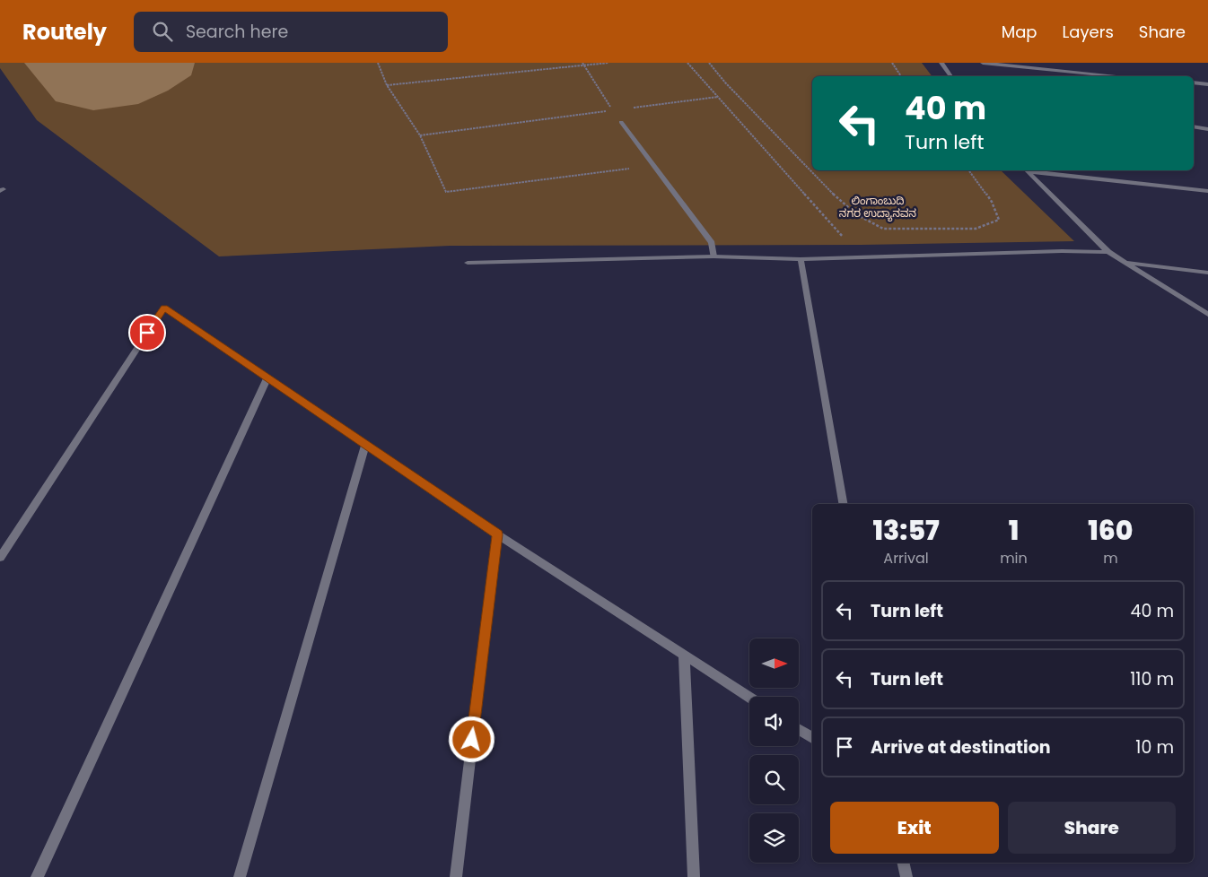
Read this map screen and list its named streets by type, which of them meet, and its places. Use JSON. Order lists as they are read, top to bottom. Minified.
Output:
{"parks":["ಲಿಂಗಾಂಬುದಿ ನಗರ ಉದ್ಯಾನವನ"],"north":"right","page":{"header":"Routely","search":"Search here","nav":["Map","Layers","Share"],"turn":["40 m","Turn left"],"eta":["13:57","Arrival","1","min","160","m"],"list":[{"name":"Turn left","value":"40 m"},{"name":"Turn left","value":"110 m"},{"name":"Arrive at destination","value":"10 m"}],"buttons":["Exit","Share"]}}
